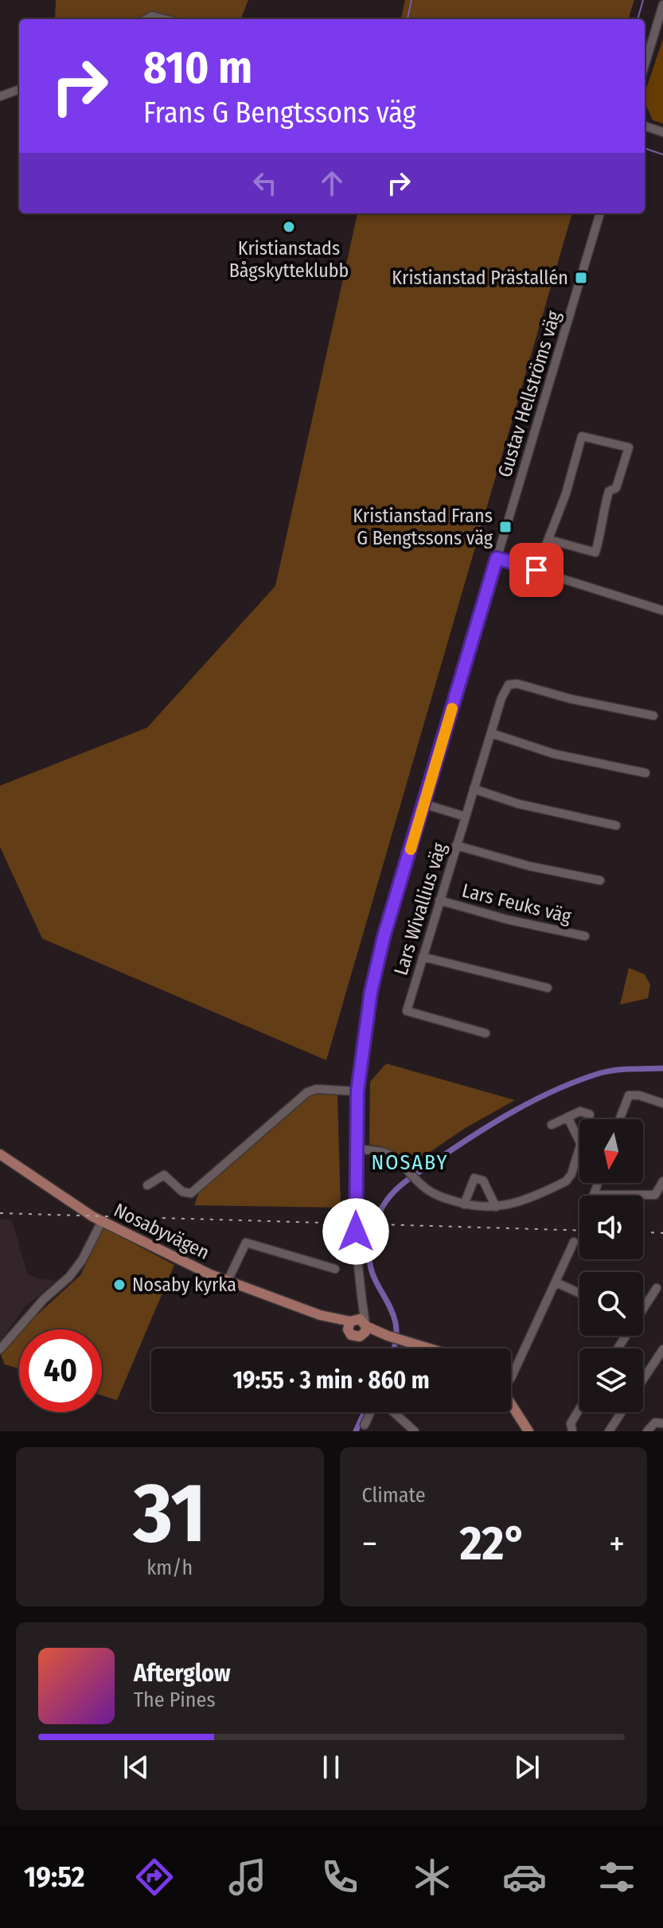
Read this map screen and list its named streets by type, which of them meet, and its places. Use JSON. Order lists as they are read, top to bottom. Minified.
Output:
{"streets":{"main road":["Nosabyvägen"],"street":["Gustav Hellströms väg","Lars Feuks väg","Lars Wivallius väg"]},"crossings":[["Gustav Hellströms väg","Nosabyvägen"],["Lars Feuks väg","Lars Wivallius väg"]],"districts":["NOSABY"],"places":{"other":["Kristianstads Bågskytteklubb","Nosaby kyrka"],"transit":["Kristianstad Prästallén","Kristianstad Frans G Bengtssons väg"]},"north":"bottom","page":{"turn":["810 m","Frans G Bengtssons väg"],"limit":"40","trip":"19:55 · 3 min · 860 m","tile":[["31","km/h"],"Climate"],"heat":["−","22°","+"],"song":["Afterglow","The Pines"],"tabs":"19:52"}}
